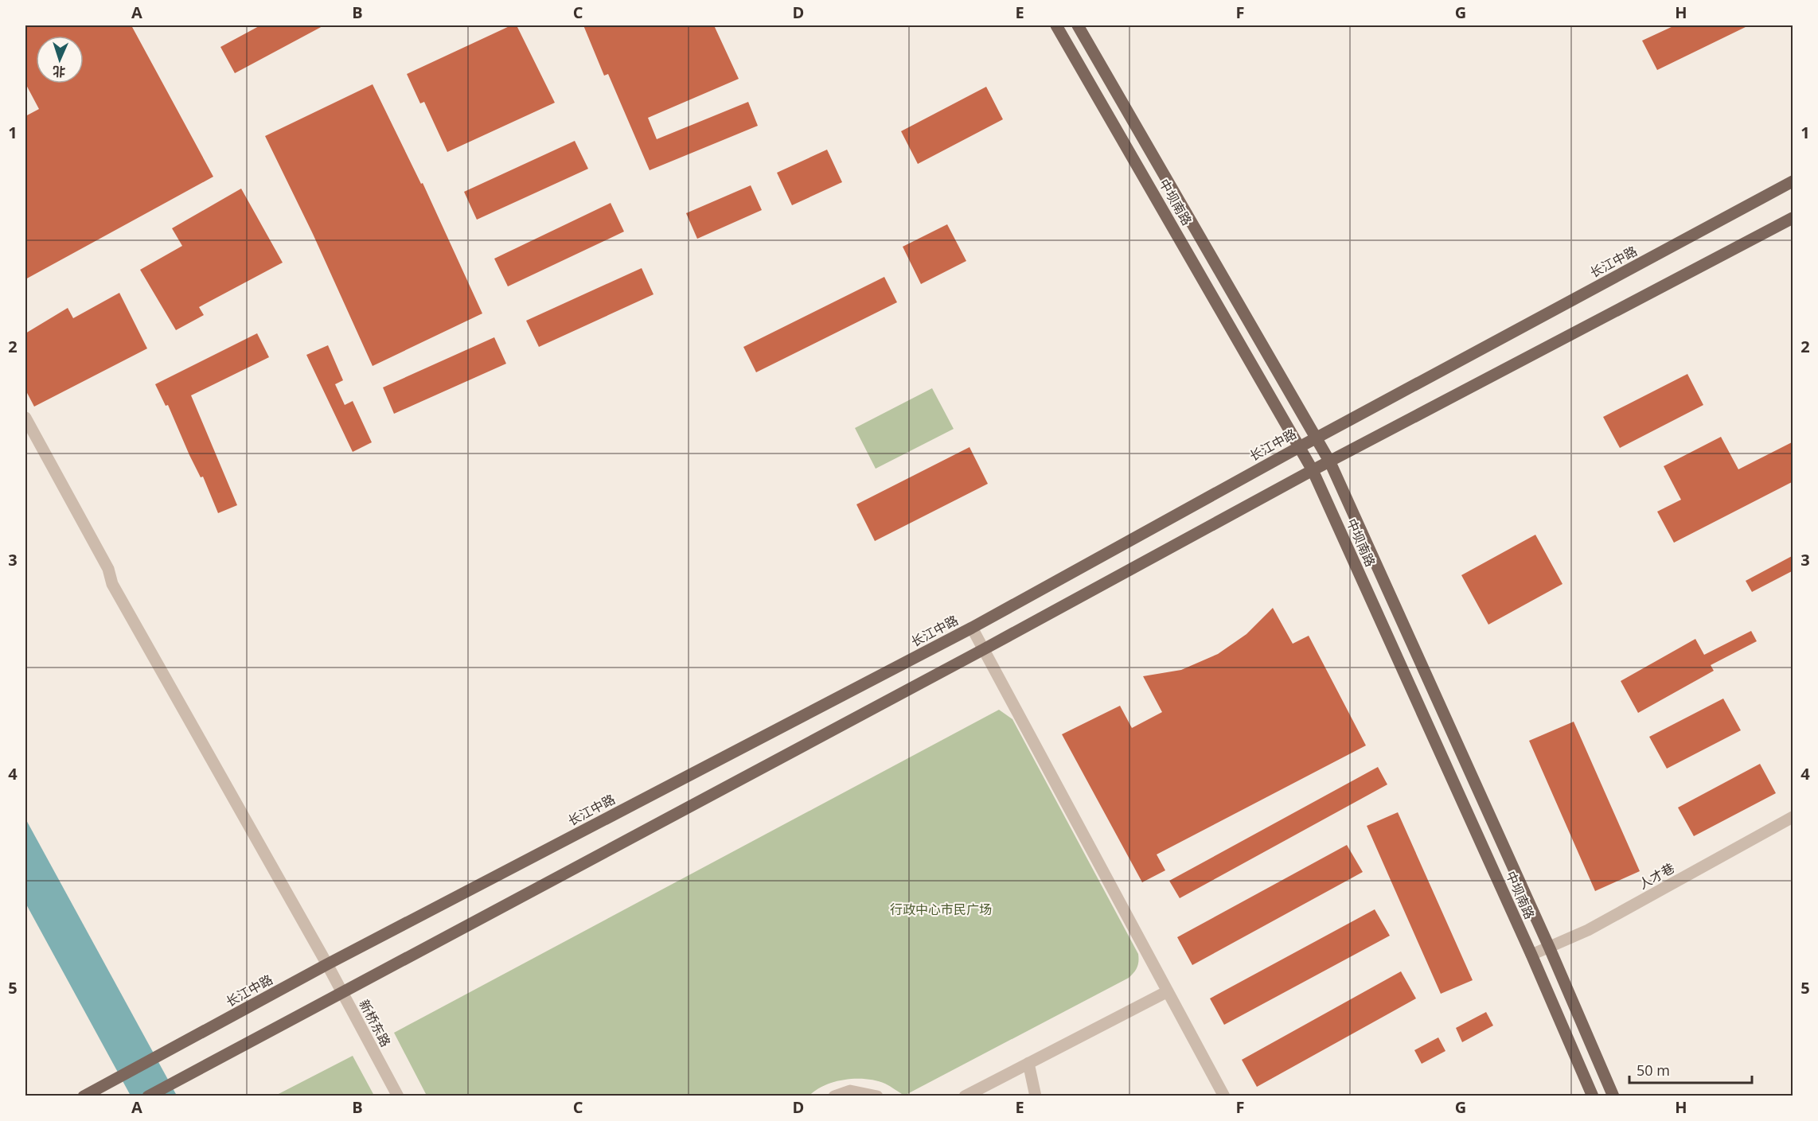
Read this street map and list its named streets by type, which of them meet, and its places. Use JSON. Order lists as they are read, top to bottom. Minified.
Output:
{"streets":{"main road":["中坝南路","长江中路"],"street":["人才巷","新桥东路"]},"crossings":[["中坝南路","长江中路"],["中坝南路","人才巷"],["长江中路","新桥东路"]],"parks":["行政中心市民广场"],"scale_bar":"50 m","north":"bottom","grid":{"columns":["A","B","C","D","E","F","G","H"],"rows":["1","2","3","4","5"]}}
